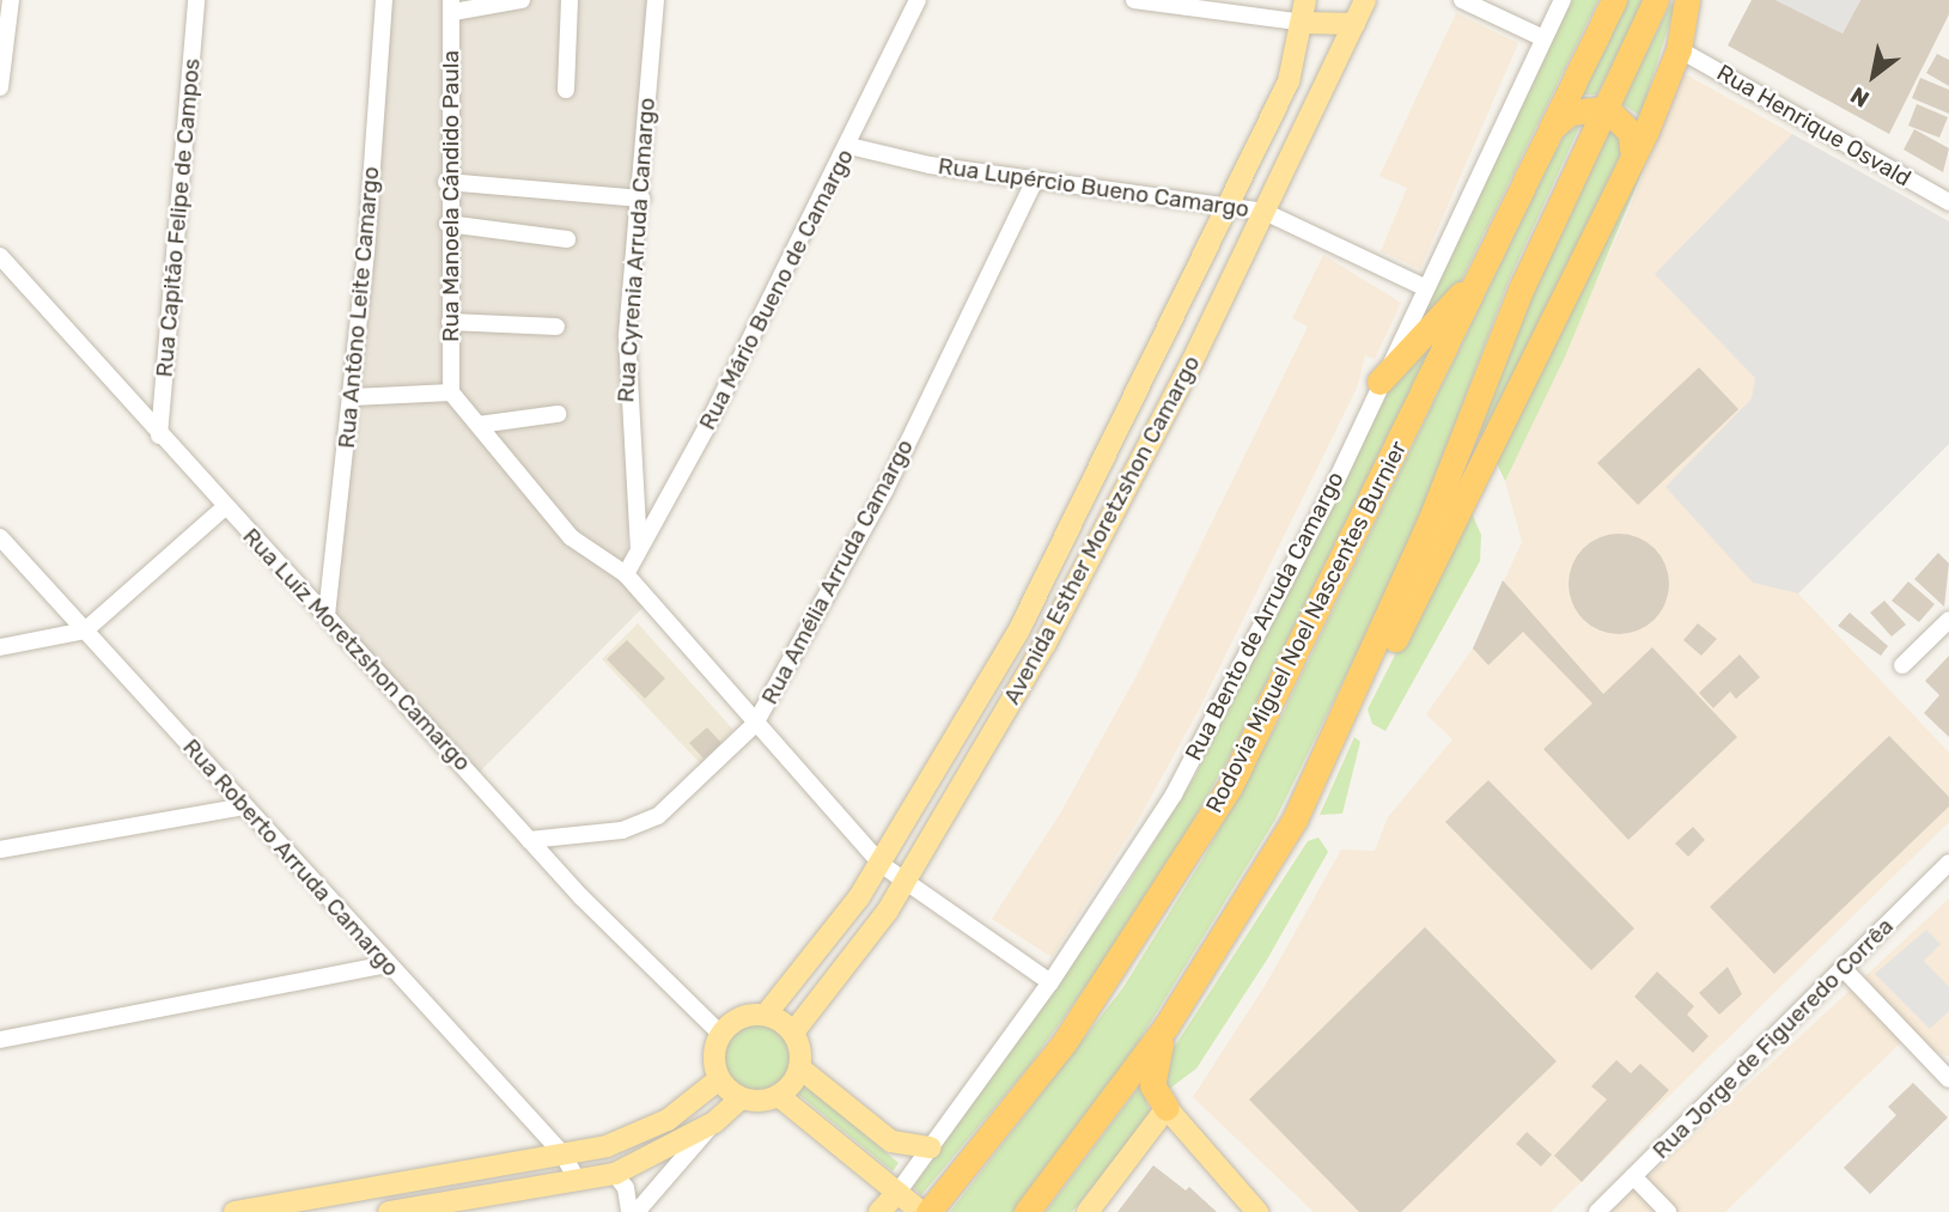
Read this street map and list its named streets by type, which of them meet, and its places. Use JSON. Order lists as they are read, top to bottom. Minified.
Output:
{"streets":{"highway":["Rodovia Miguel Noel Nascentes Burnier"],"main road":["Avenida Esther Moretzshon Camargo"],"street":["Rua Henrique Osvald","Rua Lupércio Bueno Camargo","Rua Manoela Cándido Paula","Rua Capitão Felipe de Campos","Rua Cyrenia Arruda Camargo","Rua Mário Bueno de Camargo","Rua Antôno Leite Camargo","Rua Amélia Arruda Camargo","Rua Bento de Arruda Camargo","Rua Luíz Moretzshon Camargo","Rua Roberto Arruda Camargo","Rua Jorge de Figueredo Corrêa"]},"crossings":[["Rua Lupércio Bueno Camargo","Rua Mário Bueno de Camargo"],["Rua Lupércio Bueno Camargo","Avenida Esther Moretzshon Camargo"],["Rua Lupércio Bueno Camargo","Rua Amélia Arruda Camargo"],["Rua Lupércio Bueno Camargo","Rua Bento de Arruda Camargo"],["Rua Capitão Felipe de Campos","Rua Luíz Moretzshon Camargo"],["Rua Cyrenia Arruda Camargo","Rua Mário Bueno de Camargo"],["Rua Antôno Leite Camargo","Rua Luíz Moretzshon Camargo"],["Avenida Esther Moretzshon Camargo","Rua Luíz Moretzshon Camargo"],["Rua Amélia Arruda Camargo","Rua Luíz Moretzshon Camargo"]],"north":"bottom left"}
